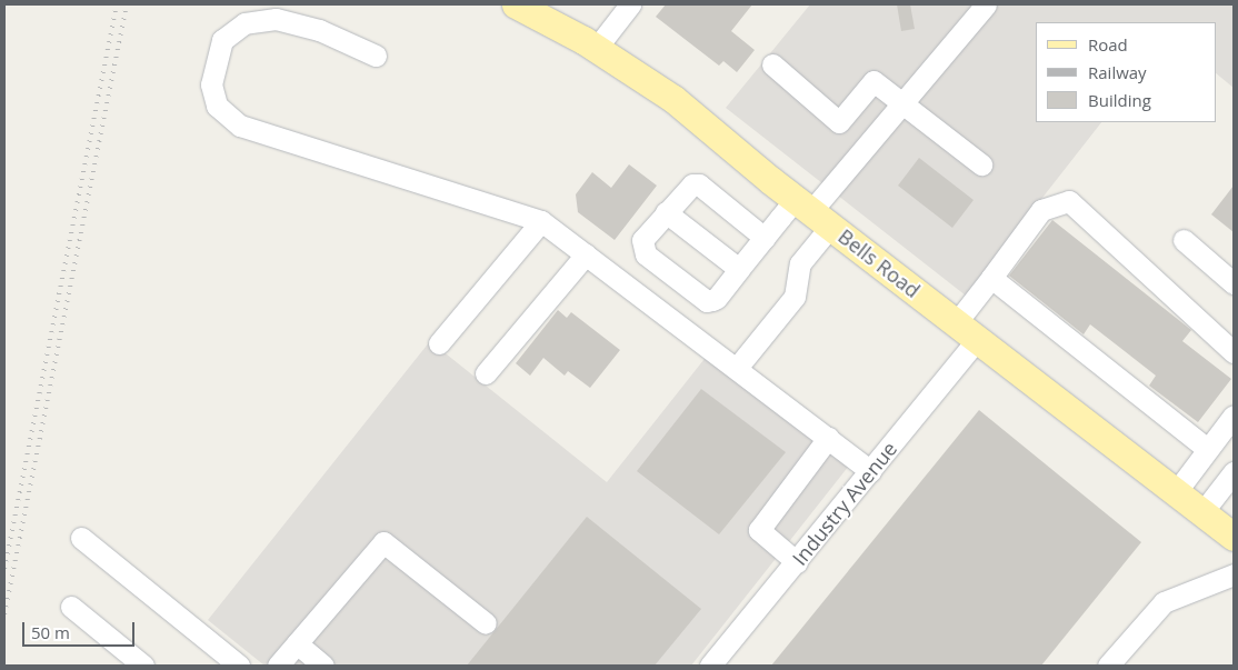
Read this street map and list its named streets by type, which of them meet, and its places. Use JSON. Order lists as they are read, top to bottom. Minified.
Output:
{"streets":{"main road":["Bells Road"],"street":["Industry Avenue"]},"crossings":[["Bells Road","Industry Avenue"]],"legend":["Road","Railway","Building"],"scale_bar":"50 m"}
